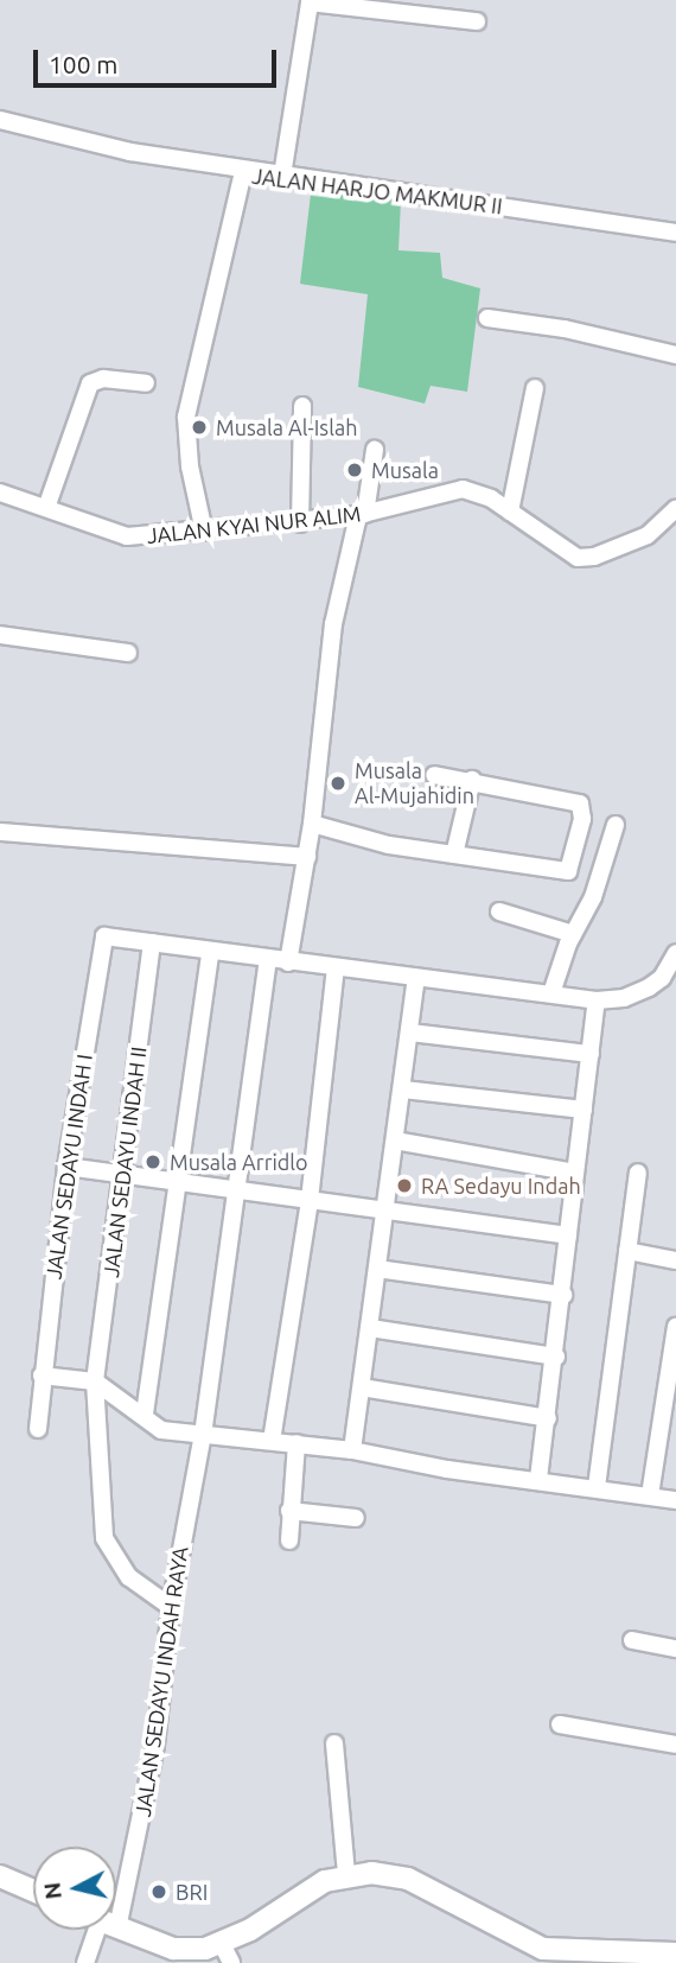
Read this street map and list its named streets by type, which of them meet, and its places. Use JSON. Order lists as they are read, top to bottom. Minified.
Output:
{"streets":{"street":["JALAN HARJO MAKMUR II","JALAN KYAI NUR ALIM","JALAN SEDAYU INDAH II","JALAN SEDAYU INDAH I","JALAN SEDAYU INDAH RAYA"]},"crossings":[["JALAN HARJO MAKMUR II","JALAN KYAI NUR ALIM"],["JALAN SEDAYU INDAH II","JALAN SEDAYU INDAH I"],["JALAN SEDAYU INDAH II","JALAN SEDAYU INDAH RAYA"]],"places":["Musala Al-Islah","Musala","Musala Al-Mujahidin","Musala Arridlo","RA Sedayu Indah","BRI"],"scale_bar":"100 m","north":"left"}
